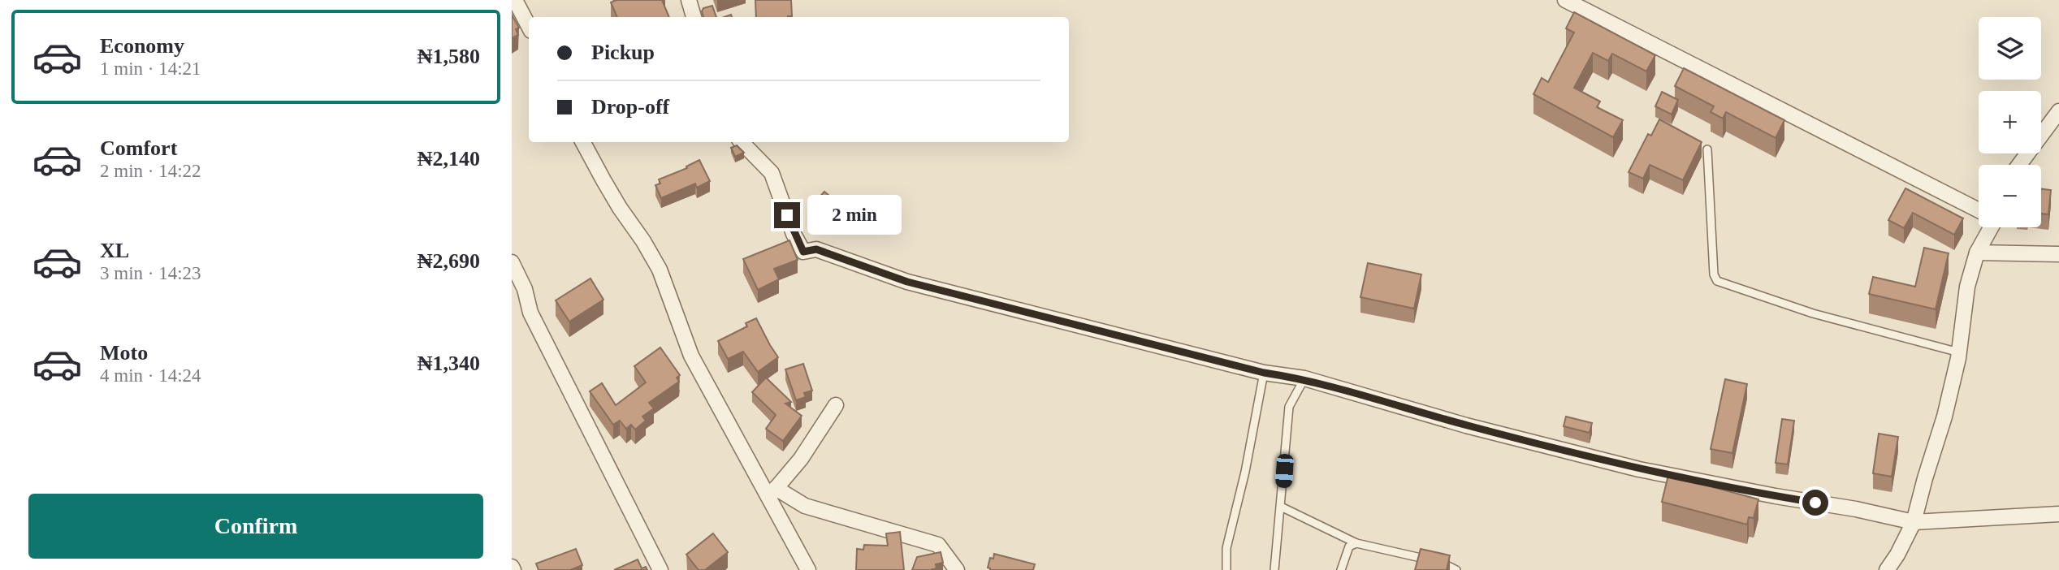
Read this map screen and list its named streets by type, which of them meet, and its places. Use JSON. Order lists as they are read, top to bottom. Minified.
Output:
{"page":{"list":[{"name":"Economy","note":"1 min · 14:21","value":"₦1,580"},{"name":"Comfort","note":"2 min · 14:22","value":"₦2,140"},{"name":"XL","note":"3 min · 14:23","value":"₦2,690"},{"name":"Moto","note":"4 min · 14:24","value":"₦1,340"}],"map_buttons":["+","−"],"banner":["Pickup","Drop-off"],"bubble":"2 min","buttons":"Confirm"}}
